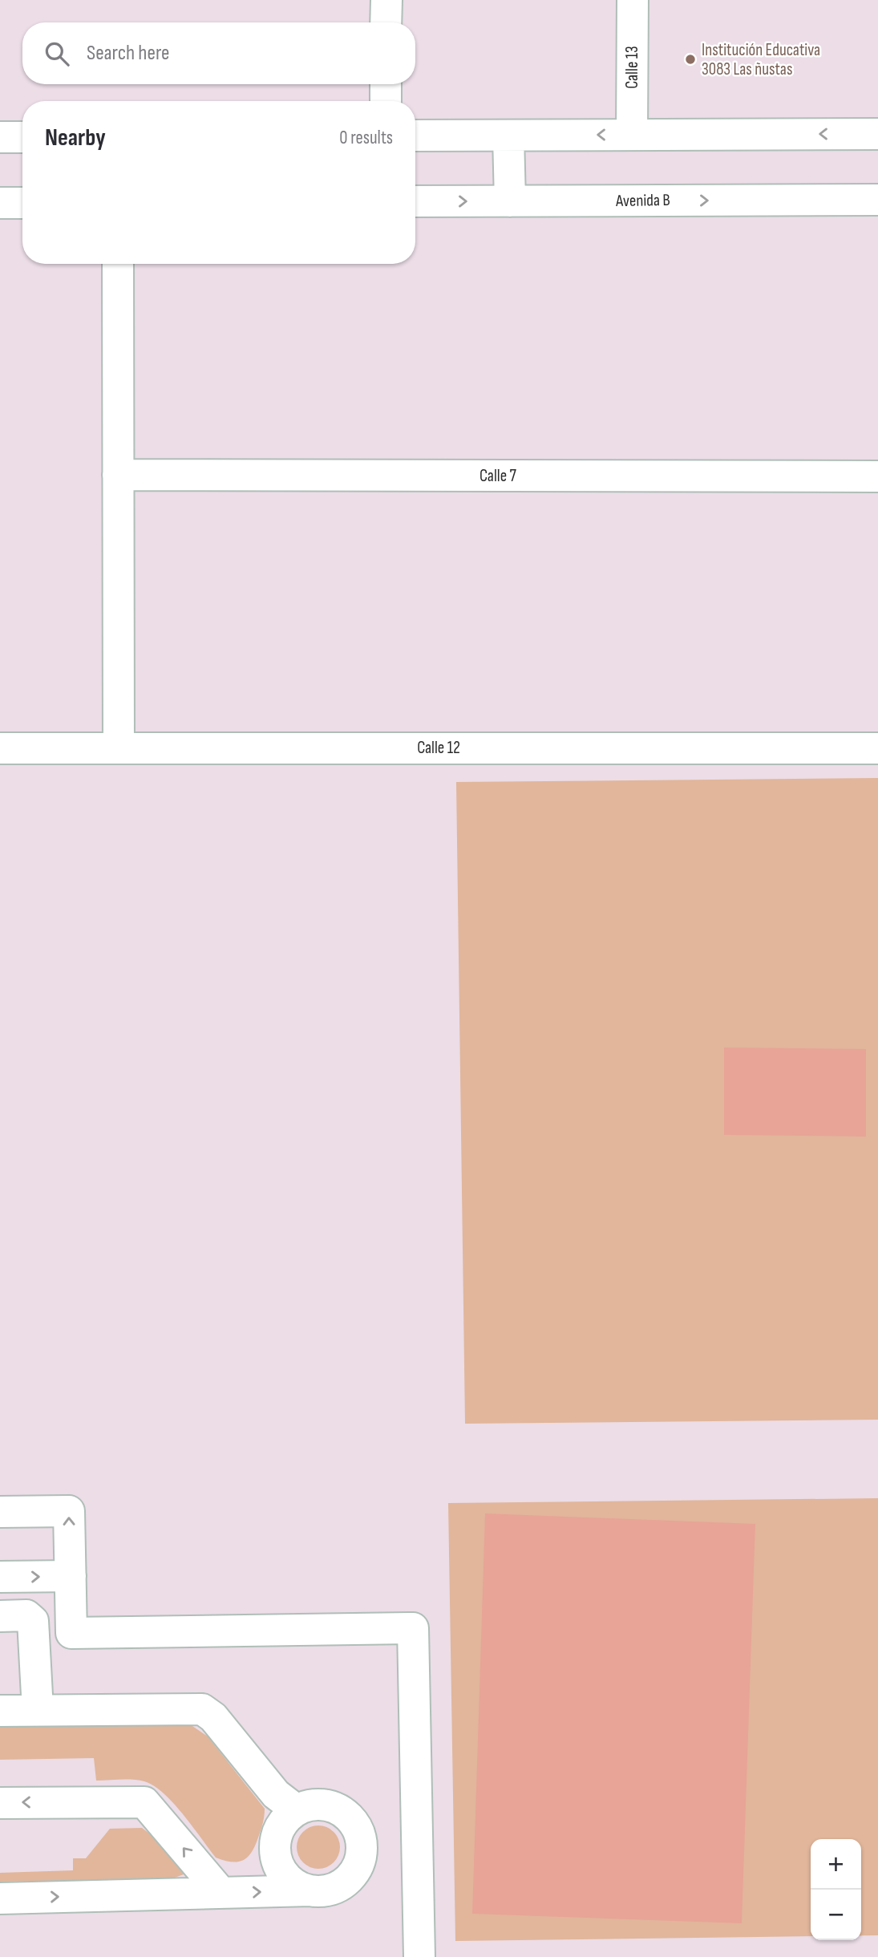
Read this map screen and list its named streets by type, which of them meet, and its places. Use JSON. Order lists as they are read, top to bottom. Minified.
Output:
{"streets":{"street":["Calle 13","Avenida B","Calle 7","Calle 12"]},"places":["Institución Educativa 3083 Las ñustas"],"page":{"search":"Search here","heading":["Nearby","0 results"],"map_buttons":["+","−"]}}
